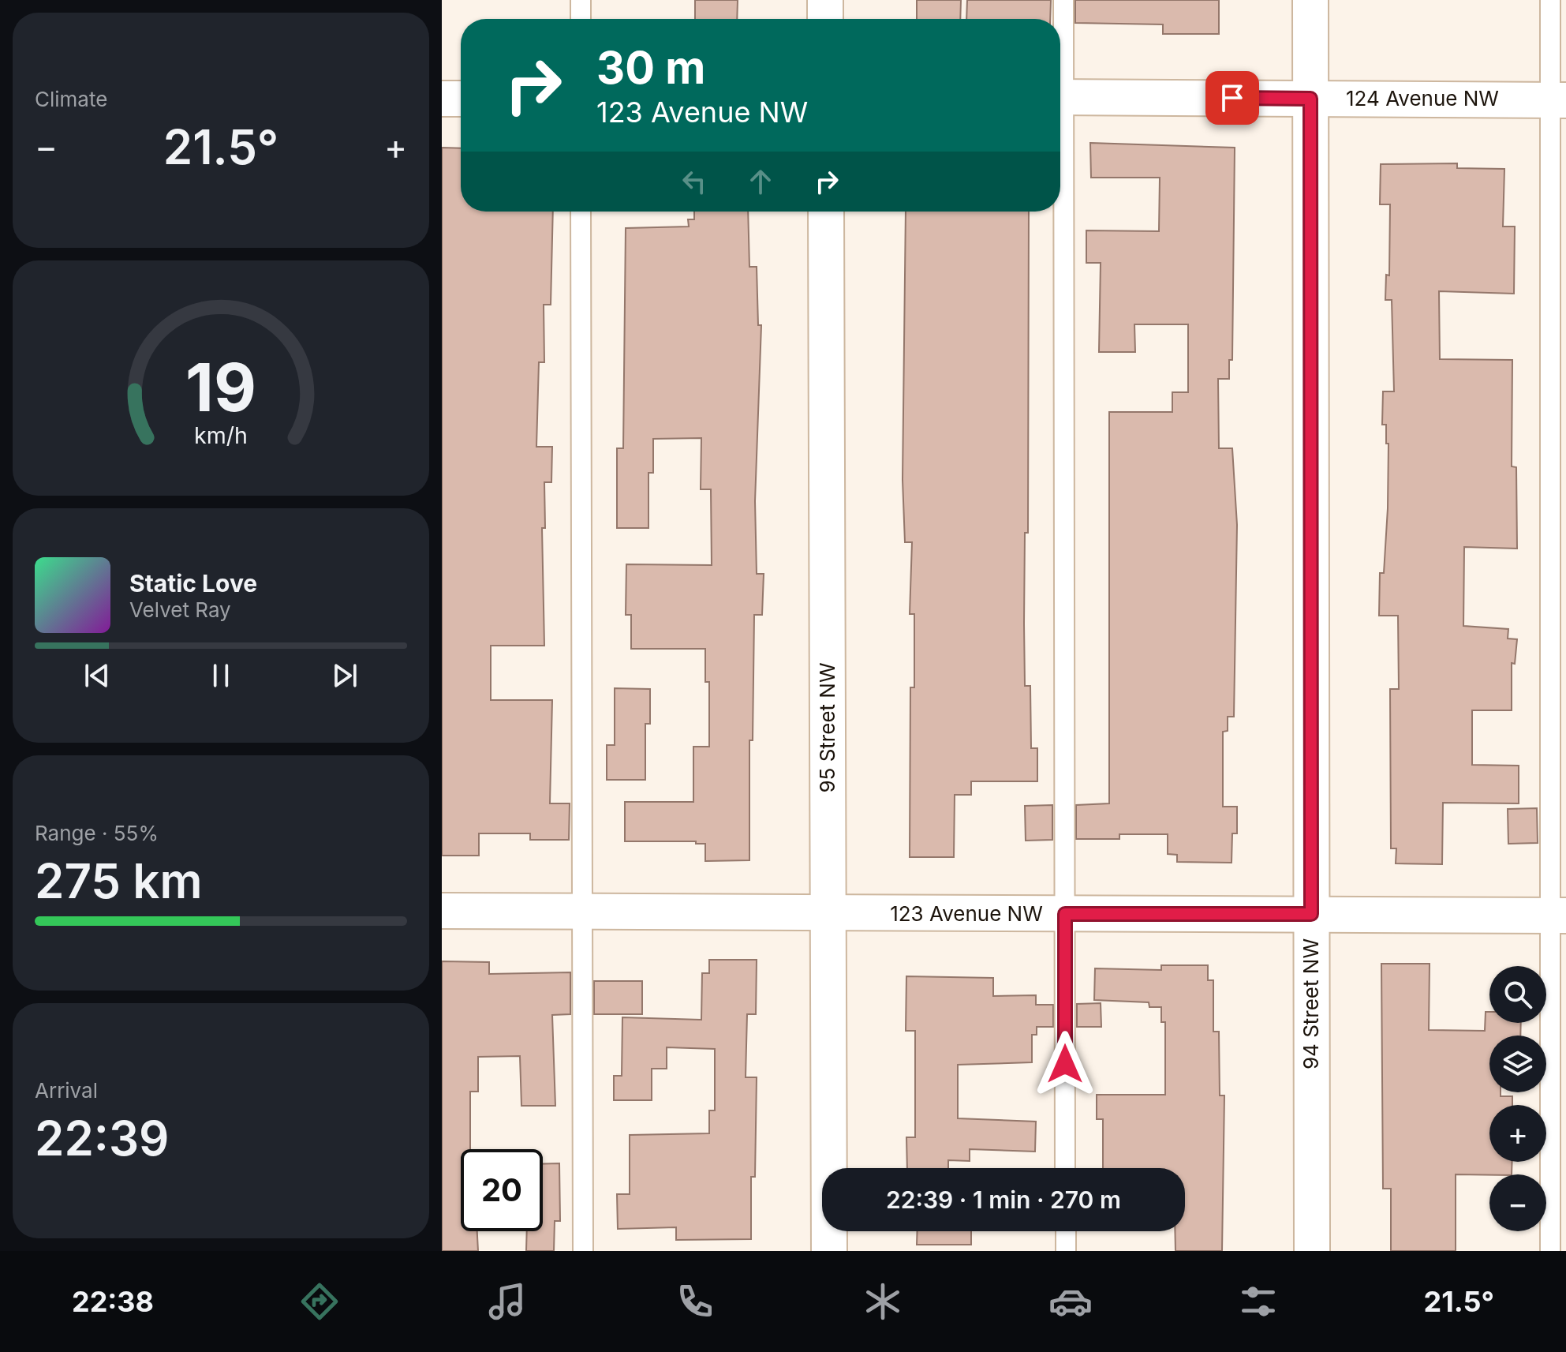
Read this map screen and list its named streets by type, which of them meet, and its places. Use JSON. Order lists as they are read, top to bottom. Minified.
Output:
{"streets":{"street":["124 Avenue NW","95 Street NW","123 Avenue NW","94 Street NW"]},"crossings":[["124 Avenue NW","94 Street NW"],["95 Street NW","123 Avenue NW"],["123 Avenue NW","94 Street NW"]],"page":{"tile":["Climate",["Range · 55%","275 km"],["Arrival","22:39"]],"turn":["30 m","123 Avenue NW"],"heat":["−","21.5°","+"],"song":["Static Love","Velvet Ray"],"map_buttons":["+","−"],"limit":"20","trip":"22:39 · 1 min · 270 m","tabs":["22:38","21.5°"],"gauge":["19","km/h"]}}
